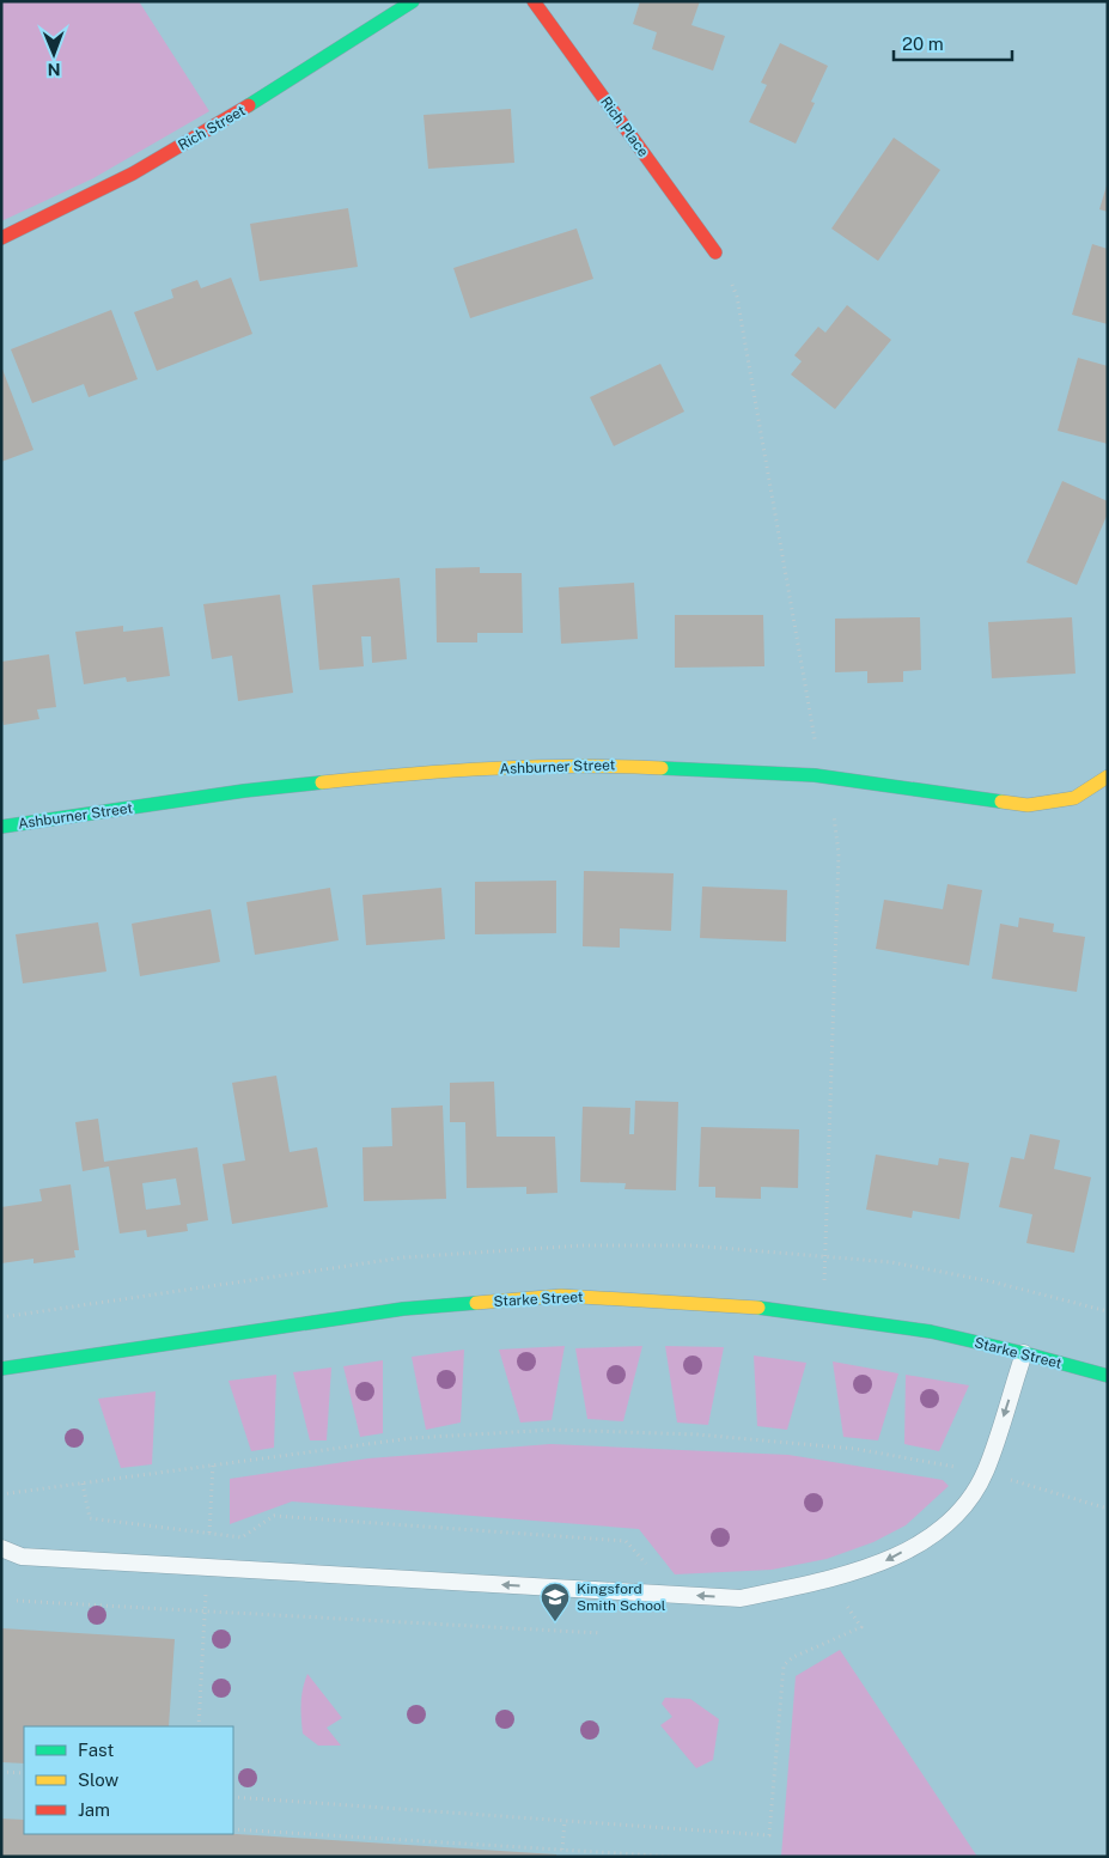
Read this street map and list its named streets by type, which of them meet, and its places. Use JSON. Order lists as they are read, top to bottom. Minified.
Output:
{"streets":{"street":["Rich Place","Rich Street","Ashburner Street","Starke Street"]},"places":{"school or university":["Kingsford Smith School"]},"legend":["Fast","Slow","Jam"],"scale_bar":"20 m","north":"bottom"}
